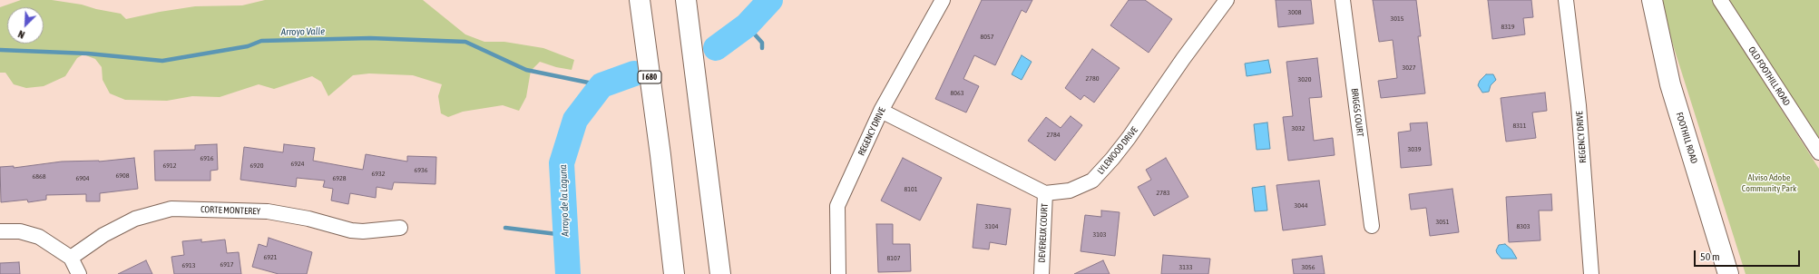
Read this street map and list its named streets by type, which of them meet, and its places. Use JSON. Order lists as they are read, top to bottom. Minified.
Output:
{"streets":{"main road":["I 680","FOOTHILL ROAD"],"street":["OLD FOOTHILL ROAD","BRIGGS COURT","REGENCY DRIVE","LYLEWOOD DRIVE","CORTE MONTEREY","DEVEREUX COURT"]},"crossings":[["LYLEWOOD DRIVE","DEVEREUX COURT"]],"water":["Arroyo Valle","Arroyo de la Laguna"],"parks":["Alviso Adobe Community Park"],"house_numbers":["3008","3015","8319","8057","3027","2780","3020","8063","8311","3032","2784","3039","6916","6924","6912","6920","6936","6932","6908","6868","6904","6928","8101","2783","3044","3051","3104","8303","3103","6921","8107","6917","6913","3133","3056"],"scale_bar":"50 m","north":"bottom left"}
